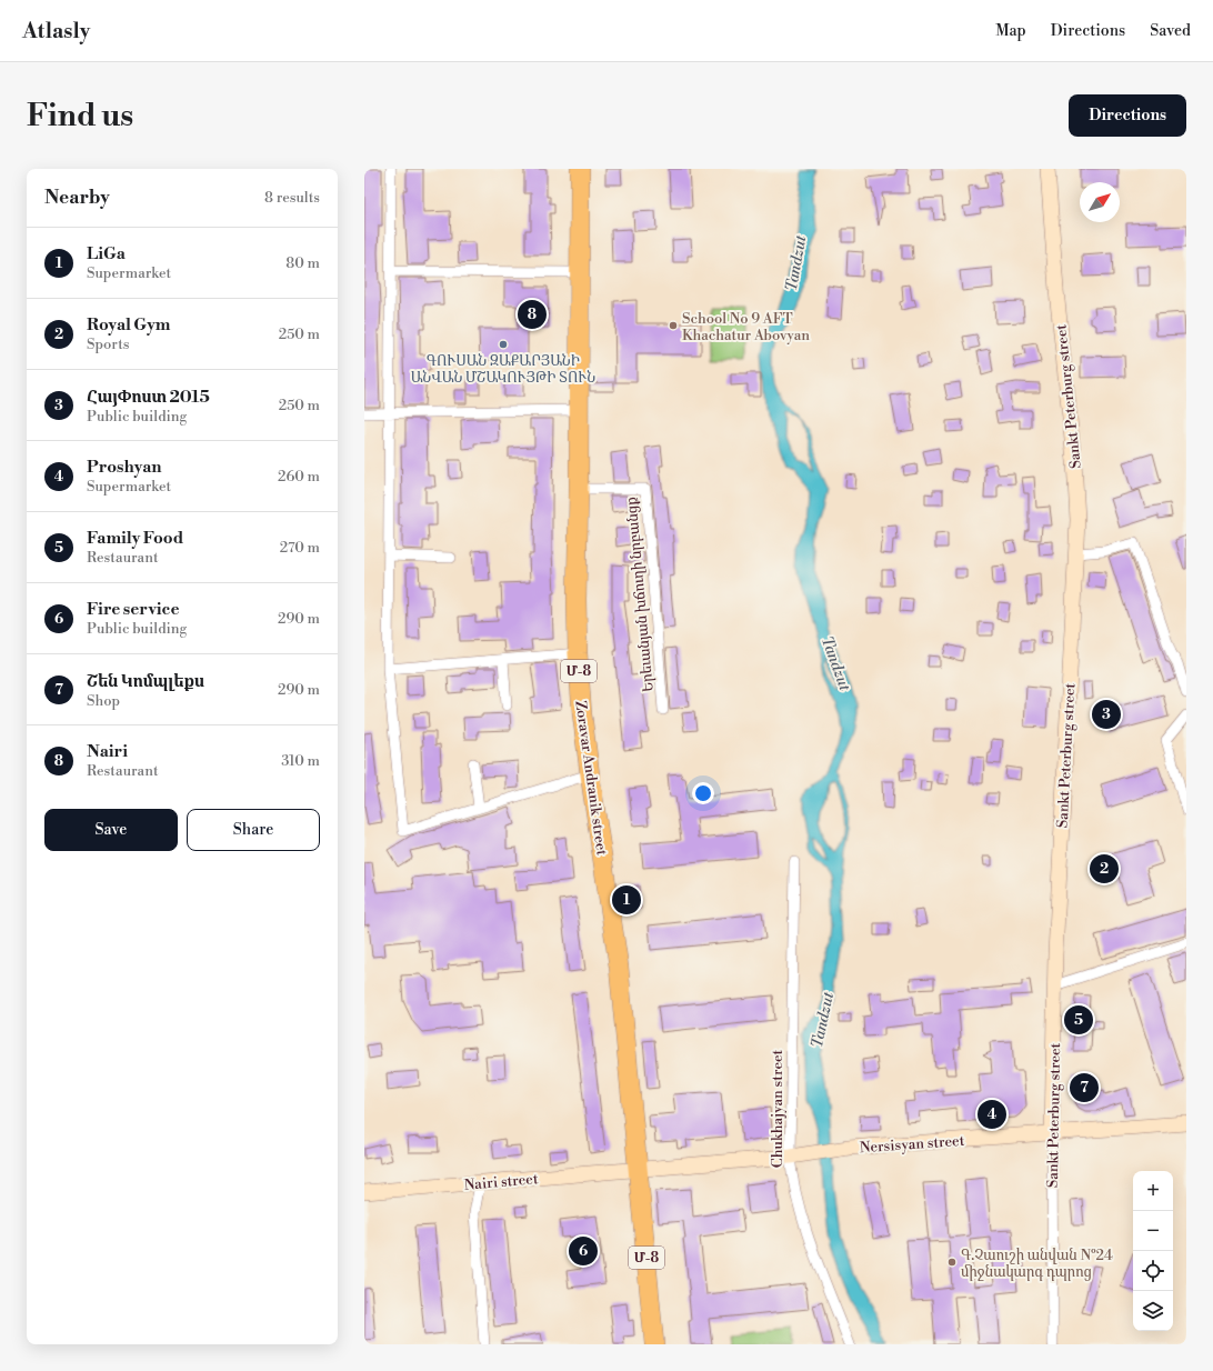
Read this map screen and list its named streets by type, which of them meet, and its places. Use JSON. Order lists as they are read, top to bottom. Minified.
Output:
{"streets":{"highway":["Մ-8","Zoravar Andranik street"],"street":["Sankt Peterburg street","Երեւանյան խճուղի նրբանցք","Chukhajyan street","Nersisyan street","Nairi street"]},"crossings":[["Sankt Peterburg street","Nersisyan street"],["Երեւանյան խճուղի նրբանցք","Zoravar Andranik street"],["Մ-8","Zoravar Andranik street"],["Մ-8","Nersisyan street"],["Մ-8","Nairi street"],["Zoravar Andranik street","Nersisyan street"],["Zoravar Andranik street","Nairi street"],["Chukhajyan street","Nersisyan street"],["Nersisyan street","Nairi street"]],"water":["Tandzut"],"places":["School No 9 AFT Khachatur Abovyan","ԳՈՒՍԱՆ ԶԱՔԱՐՅԱՆԻ ԱՆՎԱՆ ՄՇԱԿՈՒՅԹԻ ՏՈՒՆ","Գ.Չաուշի անվան №24 միջնակարգ դպրոց"],"north":"top right","page":{"header":"Atlasly","nav":["Map","Directions","Saved"],"buttons":["Directions",["Save","Share"]],"title":"Find us","heading":["Nearby","8 results"],"list":[{"mark":"1","name":"LiGa","note":"Supermarket","value":"80 m"},{"mark":"2","name":"Royal Gym","note":"Sports","value":"250 m"},{"mark":"3","name":"ՀայՓոստ 2015","note":"Public building","value":"250 m"},{"mark":"4","name":"Proshyan","note":"Supermarket","value":"260 m"},{"mark":"5","name":"Family Food","note":"Restaurant","value":"270 m"},{"mark":"6","name":"Fire service","note":"Public building","value":"290 m"},{"mark":"7","name":"Շեն Կոմպլեքս","note":"Shop","value":"290 m"},{"mark":"8","name":"Nairi","note":"Restaurant","value":"310 m"}],"pins":["8","3","2","1","5","7","4","6"],"map_buttons":["+","−"]}}
